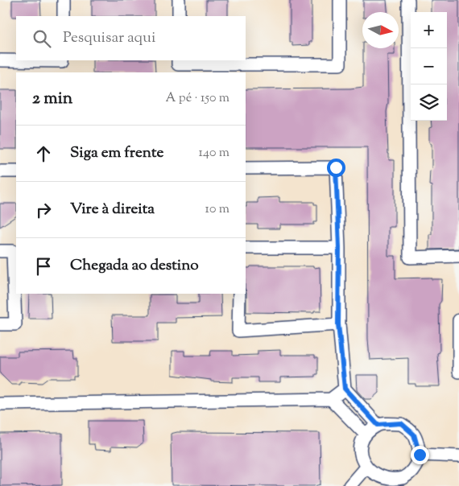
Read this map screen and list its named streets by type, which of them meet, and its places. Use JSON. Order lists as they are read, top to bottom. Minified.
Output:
{"north":"right","page":{"map_buttons":["+","−"],"search":"Pesquisar aqui","heading":["2 min","A pé · 150 m"],"list":[["Siga em frente","140 m"],["Vire à direita","10 m"],"Chegada ao destino"]}}
